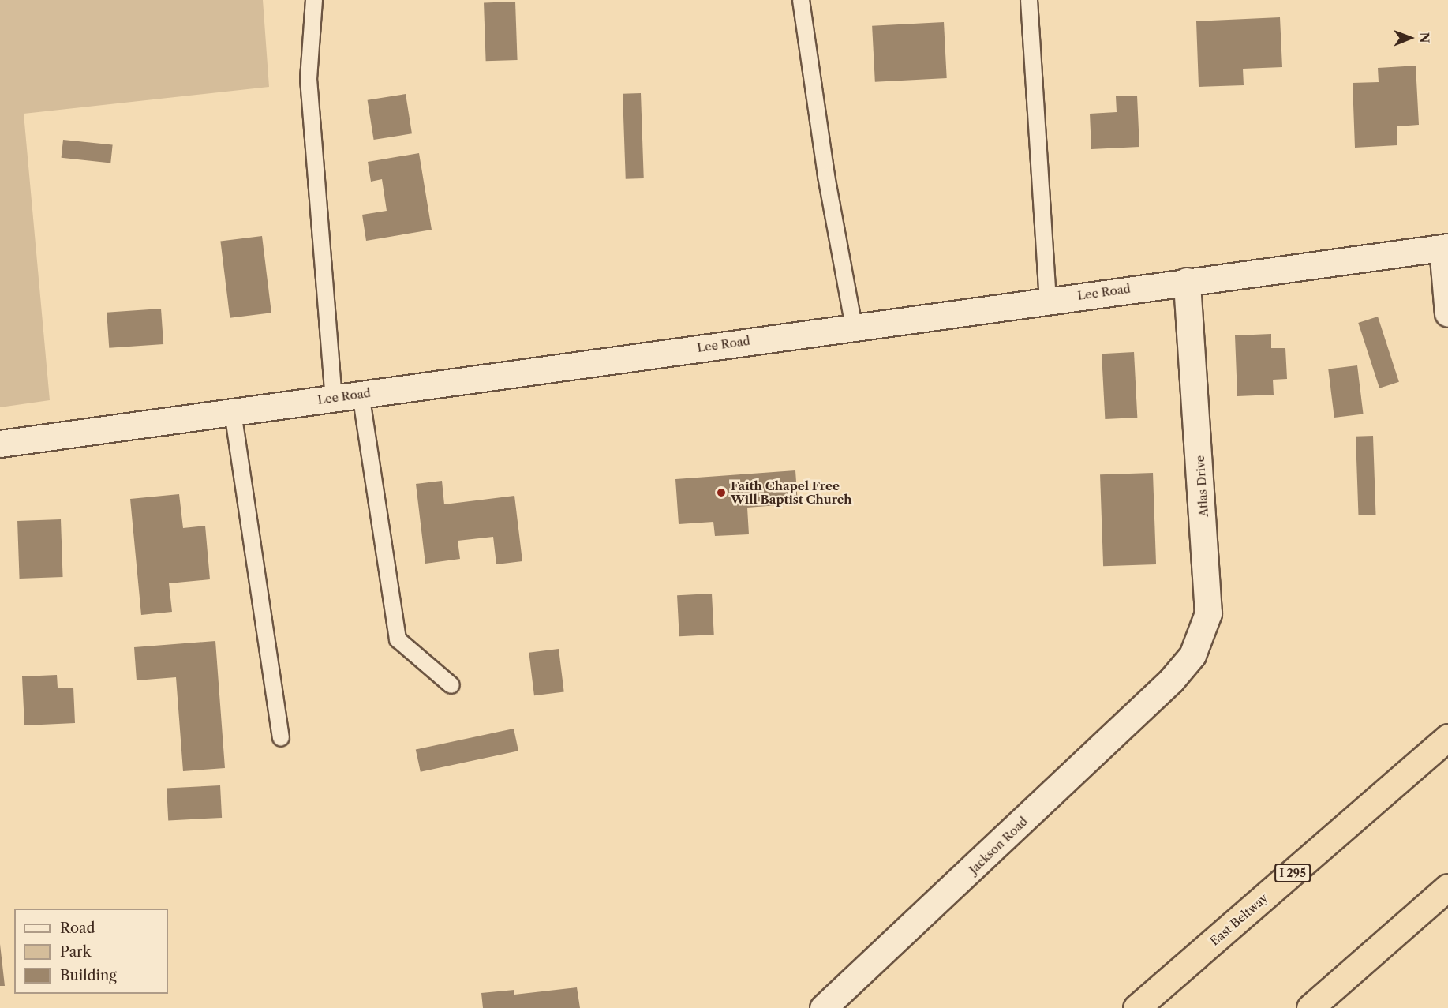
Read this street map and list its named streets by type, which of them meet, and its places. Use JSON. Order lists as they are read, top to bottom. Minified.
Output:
{"streets":{"highway":["I 295","East Beltway"],"street":["Lee Road","Atlas Drive","Jackson Road"]},"crossings":[["Lee Road","Atlas Drive"],["Atlas Drive","Jackson Road"]],"places":["Faith Chapel Free Will Baptist Church"],"legend":["Road","Park","Building"],"north":"right"}
